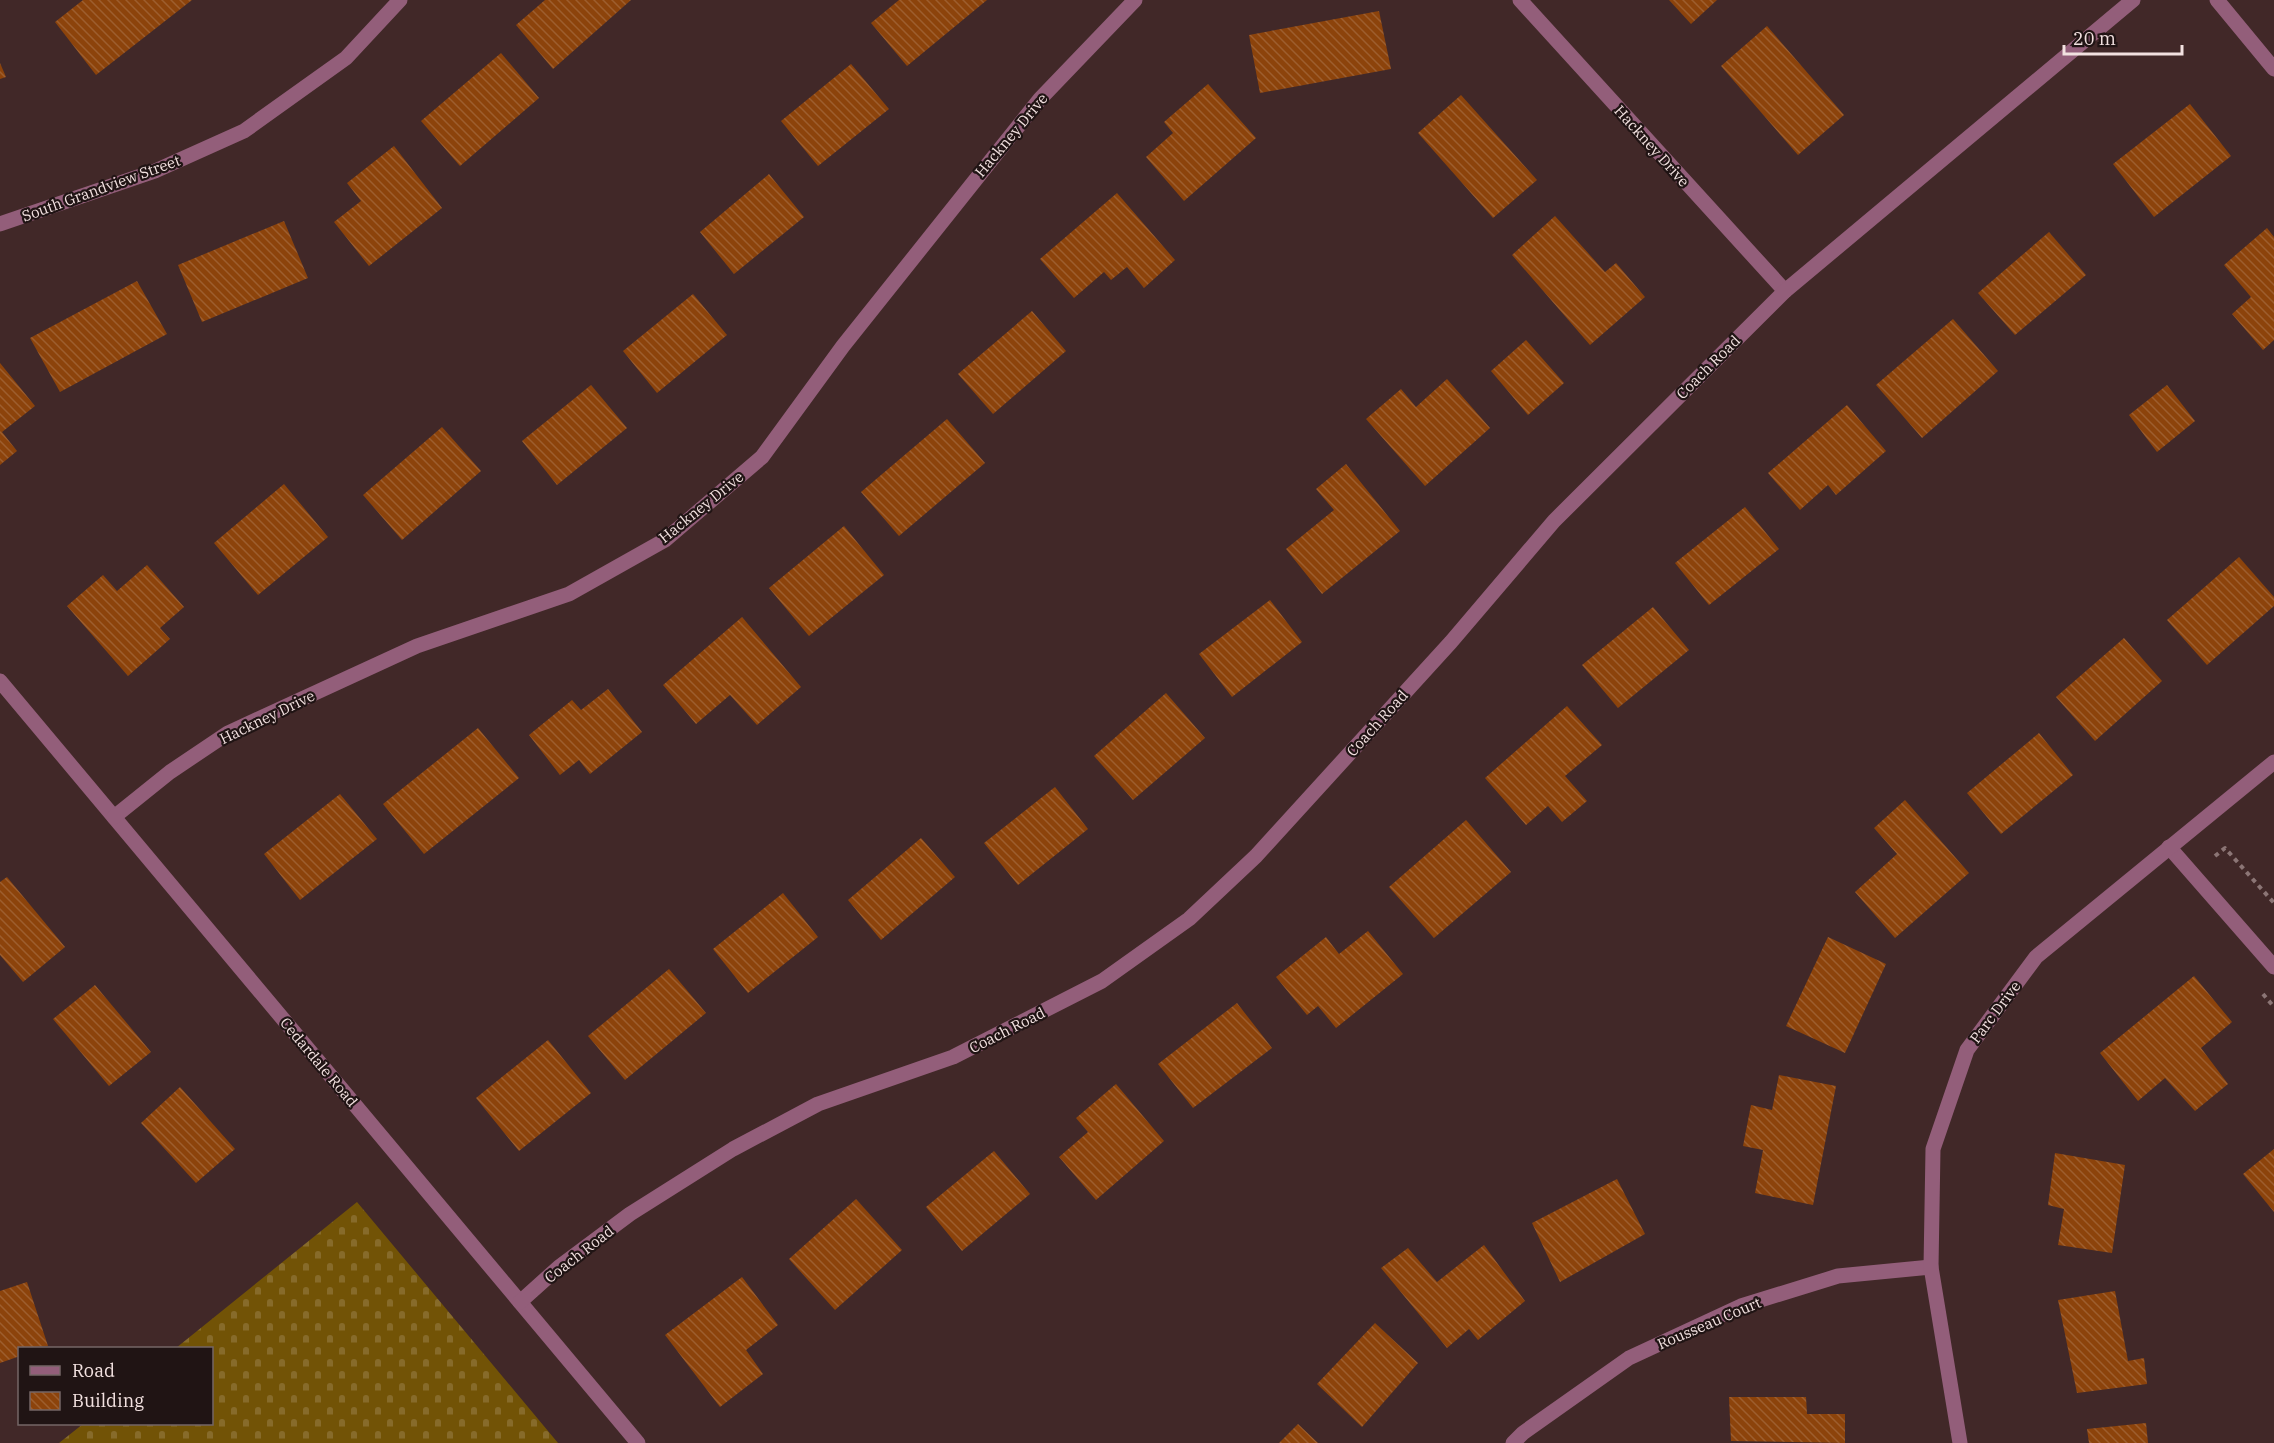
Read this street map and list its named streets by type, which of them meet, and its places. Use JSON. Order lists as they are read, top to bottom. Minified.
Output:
{"streets":{"street":["Hackney Drive","South Grandview Street","Coach Road","Parc Drive","Cedardale Road","Rousseau Court"]},"crossings":[["Hackney Drive","Coach Road"],["Hackney Drive","Cedardale Road"],["Coach Road","Cedardale Road"],["Parc Drive","Rousseau Court"]],"legend":["Road","Building"],"scale_bar":"20 m"}
